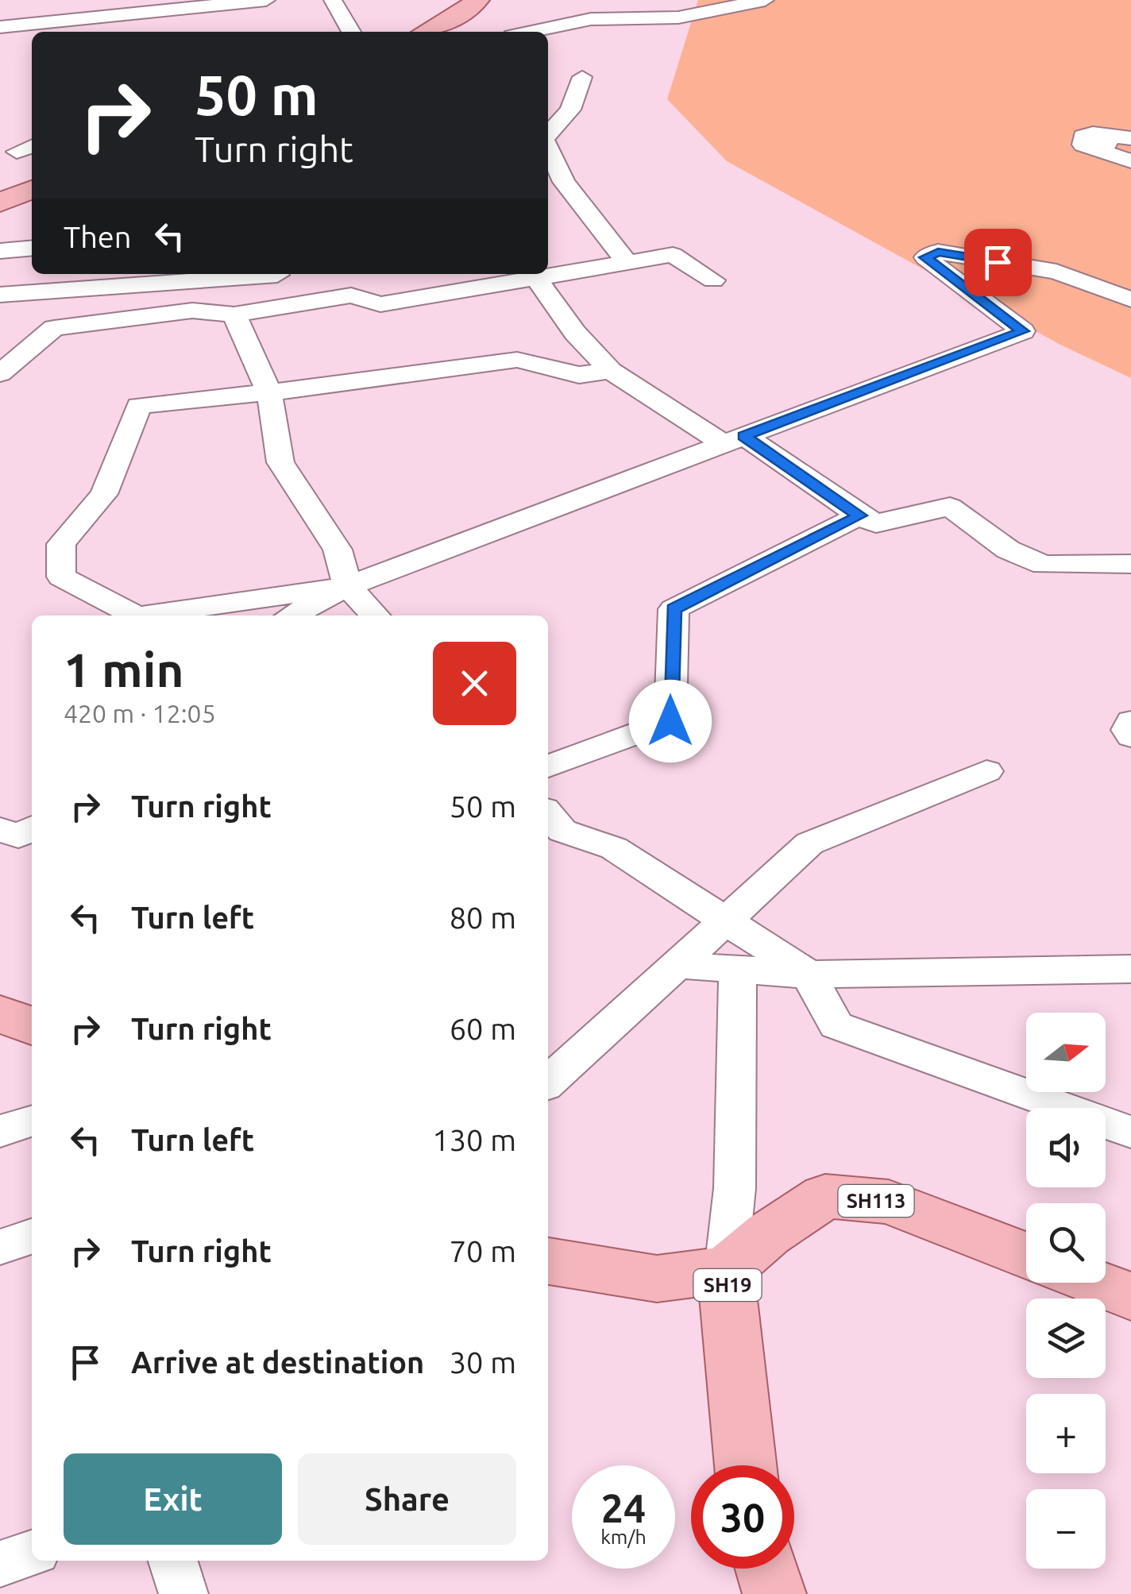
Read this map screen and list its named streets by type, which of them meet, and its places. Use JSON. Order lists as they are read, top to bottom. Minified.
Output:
{"streets":{"main road":["SH113","SH19"]},"crossings":[["SH113","SH19"]],"north":"right","page":{"turn":["50 m","Turn right"],"then":"Then","heading":["1 min","420 m · 12:05"],"list":[{"name":"Turn right","value":"50 m"},{"name":"Turn left","value":"80 m"},{"name":"Turn right","value":"60 m"},{"name":"Turn left","value":"130 m"},{"name":"Turn right","value":"70 m"},{"name":"Arrive at destination","value":"30 m"}],"map_buttons":["+","−"],"buttons":["Exit","Share"],"speed":"24 km/h","limit":"30"}}
